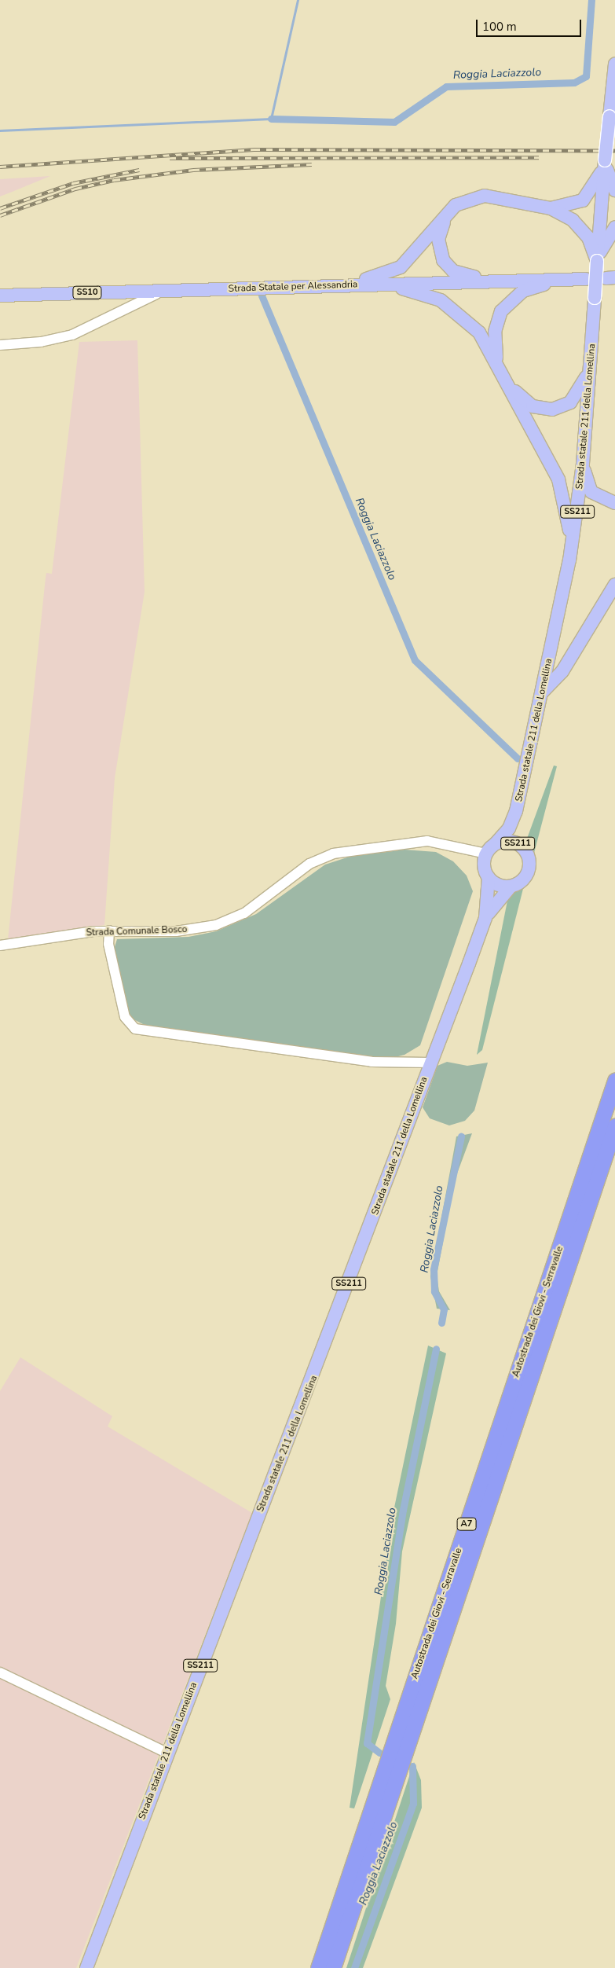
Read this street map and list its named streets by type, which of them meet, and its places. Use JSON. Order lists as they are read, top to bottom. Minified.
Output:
{"streets":{"highway":["Autostrada dei Giovi - Serravalle","A7"],"main road":["Strada Statale per Alessandria","SS10","Strada statale 211 della Lomellina","SS211"],"street":["Strada Comunale Bosco"]},"crossings":[["Strada statale 211 della Lomellina","SS211"],["Strada statale 211 della Lomellina","Strada Comunale Bosco"],["SS211","Strada Comunale Bosco"]],"water":["Roggia Laciazzolo"],"scale_bar":"100 m"}
